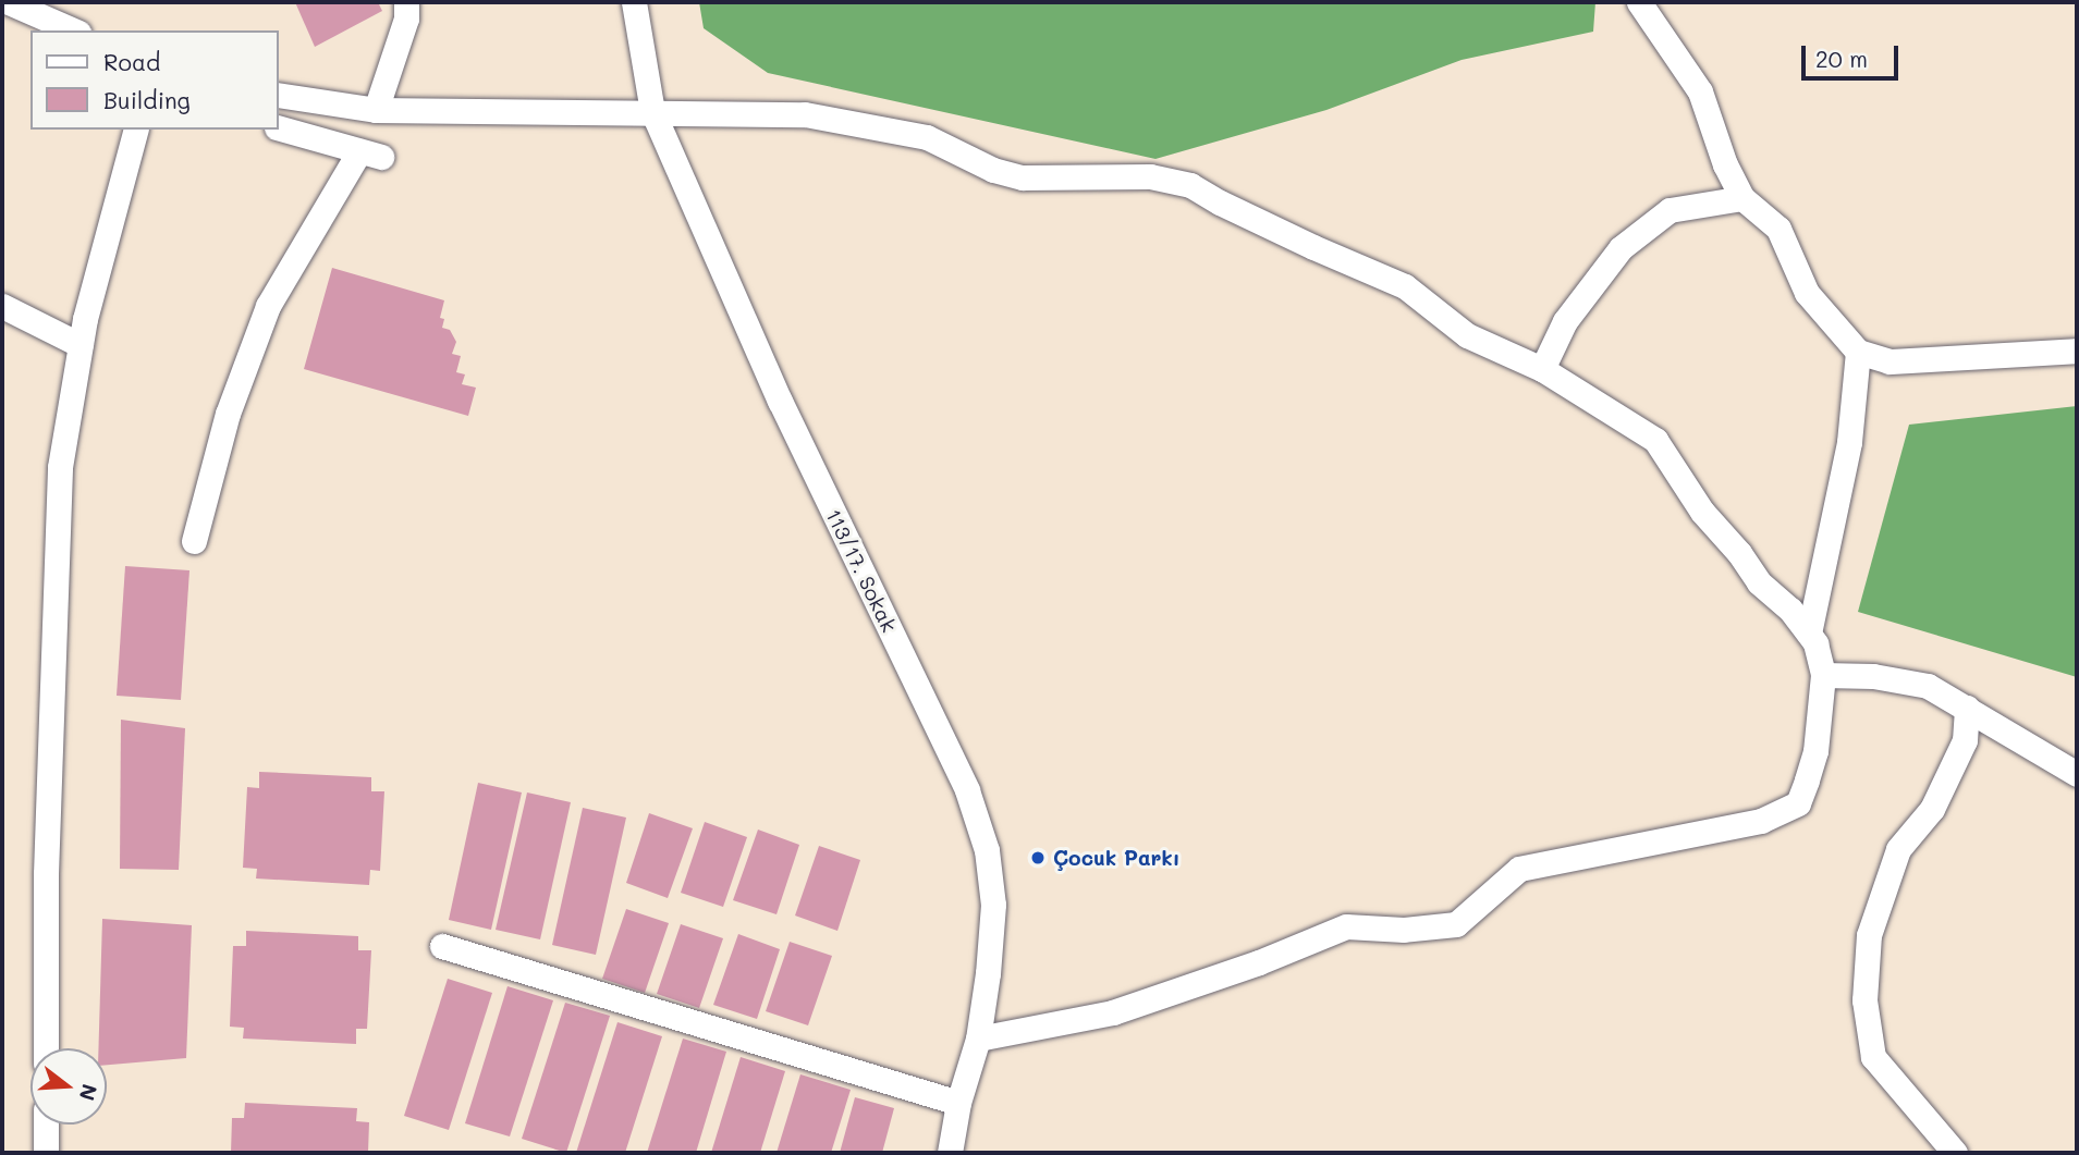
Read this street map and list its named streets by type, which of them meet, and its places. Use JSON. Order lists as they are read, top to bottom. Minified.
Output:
{"streets":{"street":["113/17. Sokak"]},"places":["Çocuk Parkı"],"legend":["Road","Building"],"scale_bar":"20 m","north":"right"}
